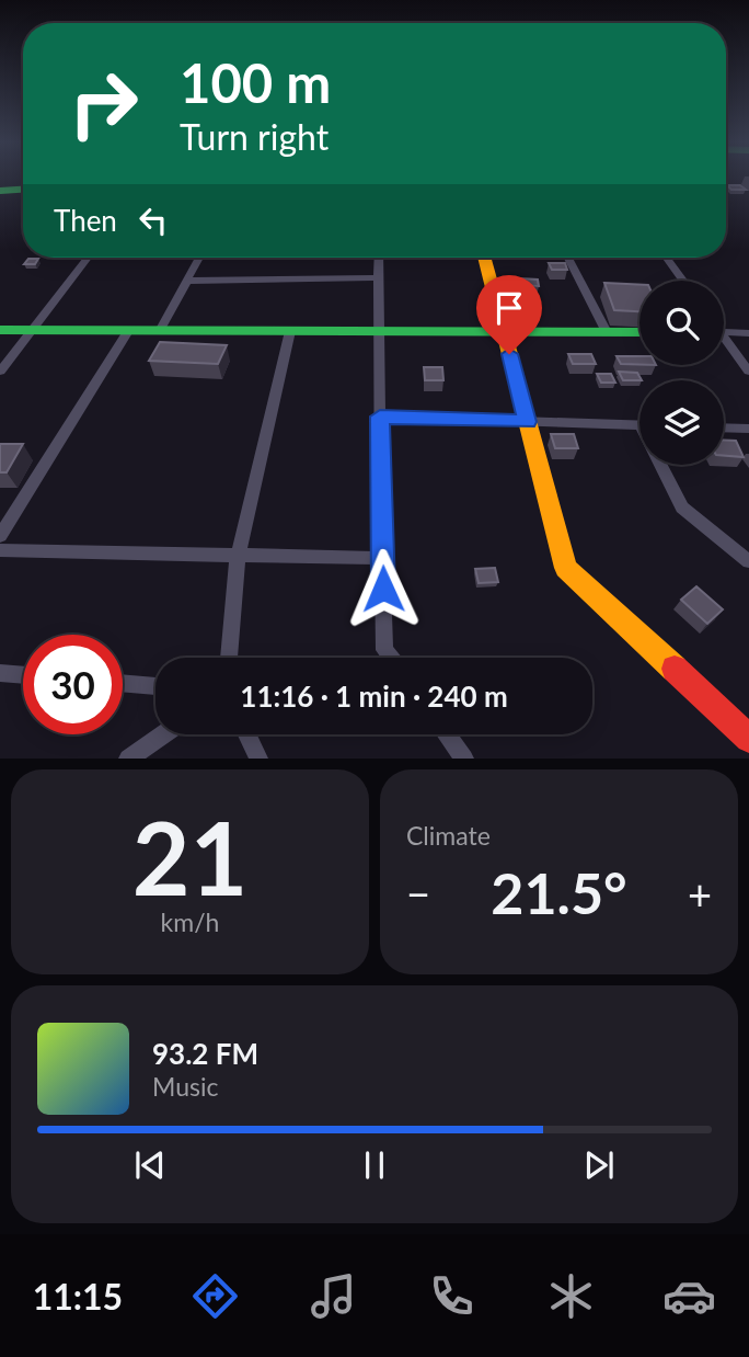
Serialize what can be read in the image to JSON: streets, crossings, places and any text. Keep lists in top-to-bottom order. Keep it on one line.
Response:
{"page":{"turn":["100 m","Turn right"],"then":"Then","limit":"30","trip":"11:16 · 1 min · 240 m","tile":[["21","km/h"],"Climate"],"heat":["−","21.5°","+"],"song":["93.2 FM","Music"],"tabs":"11:15"}}
